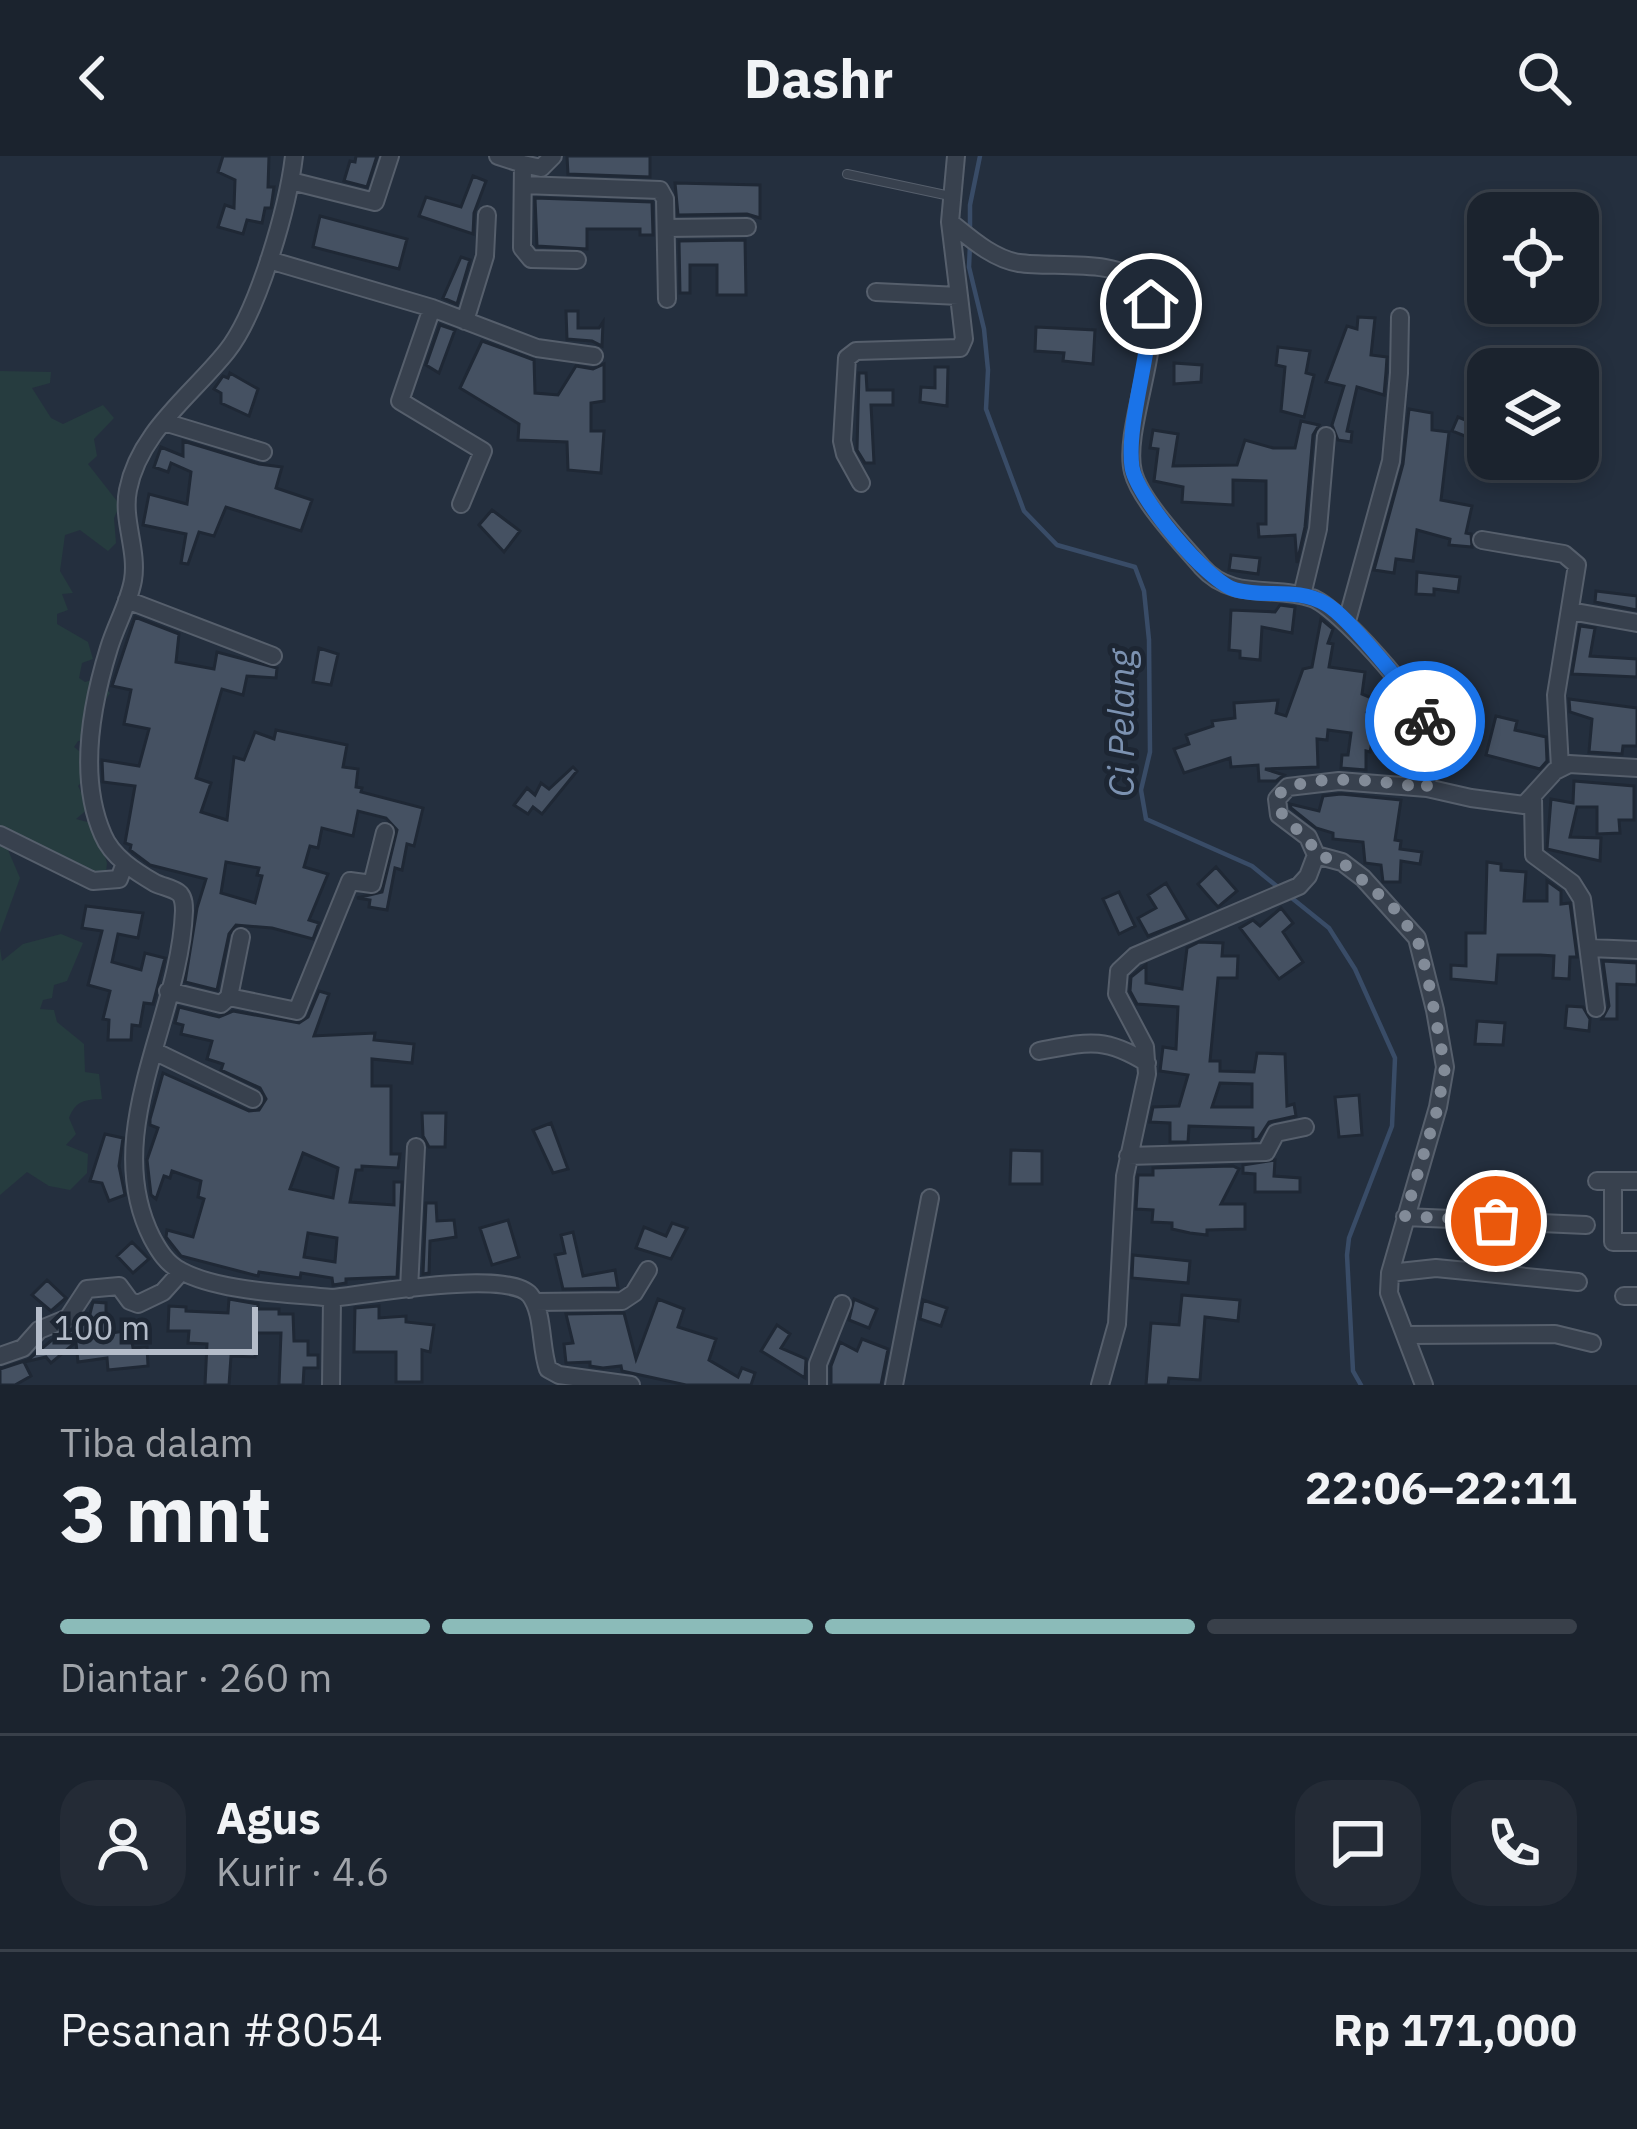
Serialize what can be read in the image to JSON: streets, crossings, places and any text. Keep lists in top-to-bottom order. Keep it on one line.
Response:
{"water":["Ci Pelang"],"scale_bar":"100 m","page":{"header":"Dashr","scale":"100 m","heading":["3 mnt","Tiba dalam","22:06–22:11"],"panel":["Agus","Kurir · 4.6","Pesanan #8054","Rp 171,000"],"bar":"Diantar · 260 m"}}
